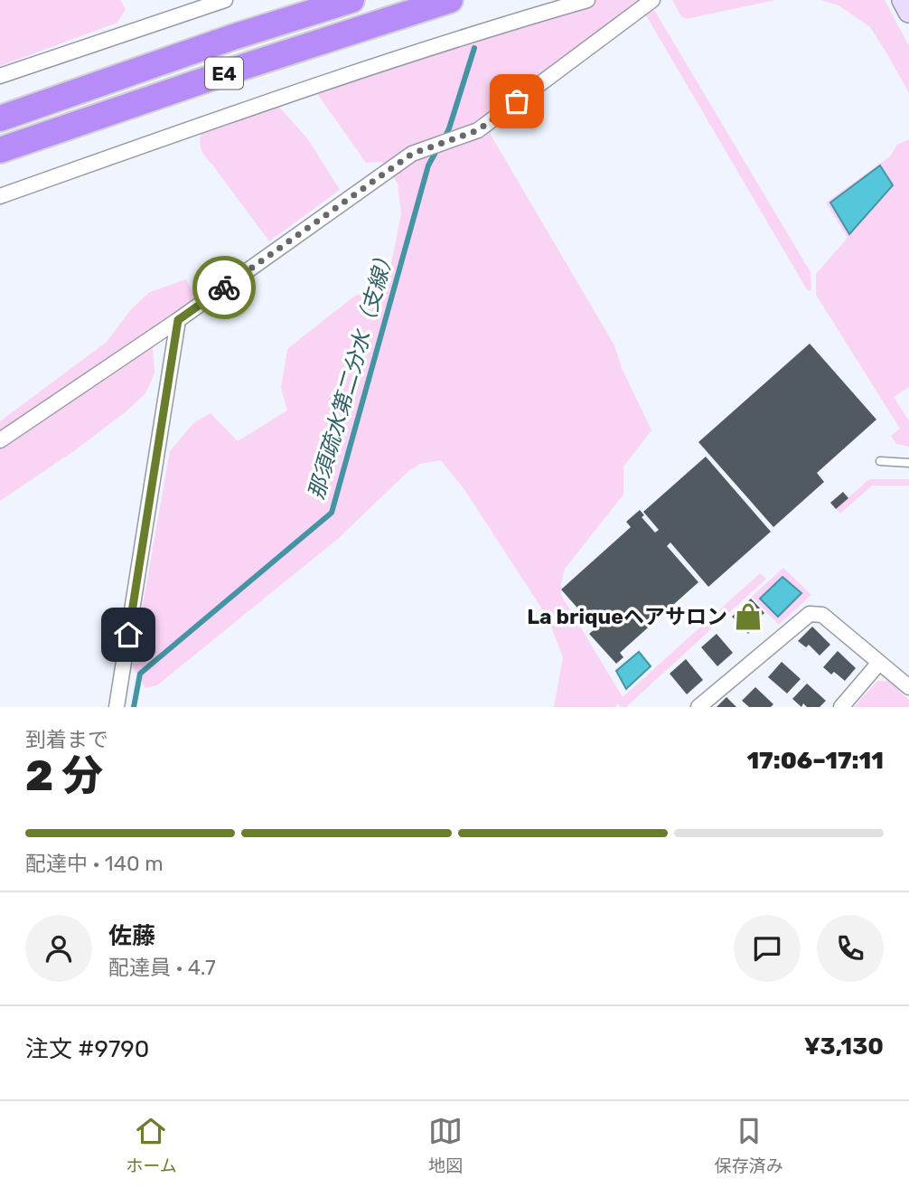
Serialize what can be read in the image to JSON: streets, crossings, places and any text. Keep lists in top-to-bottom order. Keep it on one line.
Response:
{"streets":{"highway":["E4"]},"water":["那須疏水第二分水（支線）"],"places":{"shop":["La briqueヘアサロン"]},"page":{"heading":["2 分","到着まで","17:06–17:11"],"panel":["佐藤","配達員 · 4.7","注文 #9790","¥3,130"],"bar":"配達中 · 140 m","tabs":["ホーム","地図","保存済み"]}}
